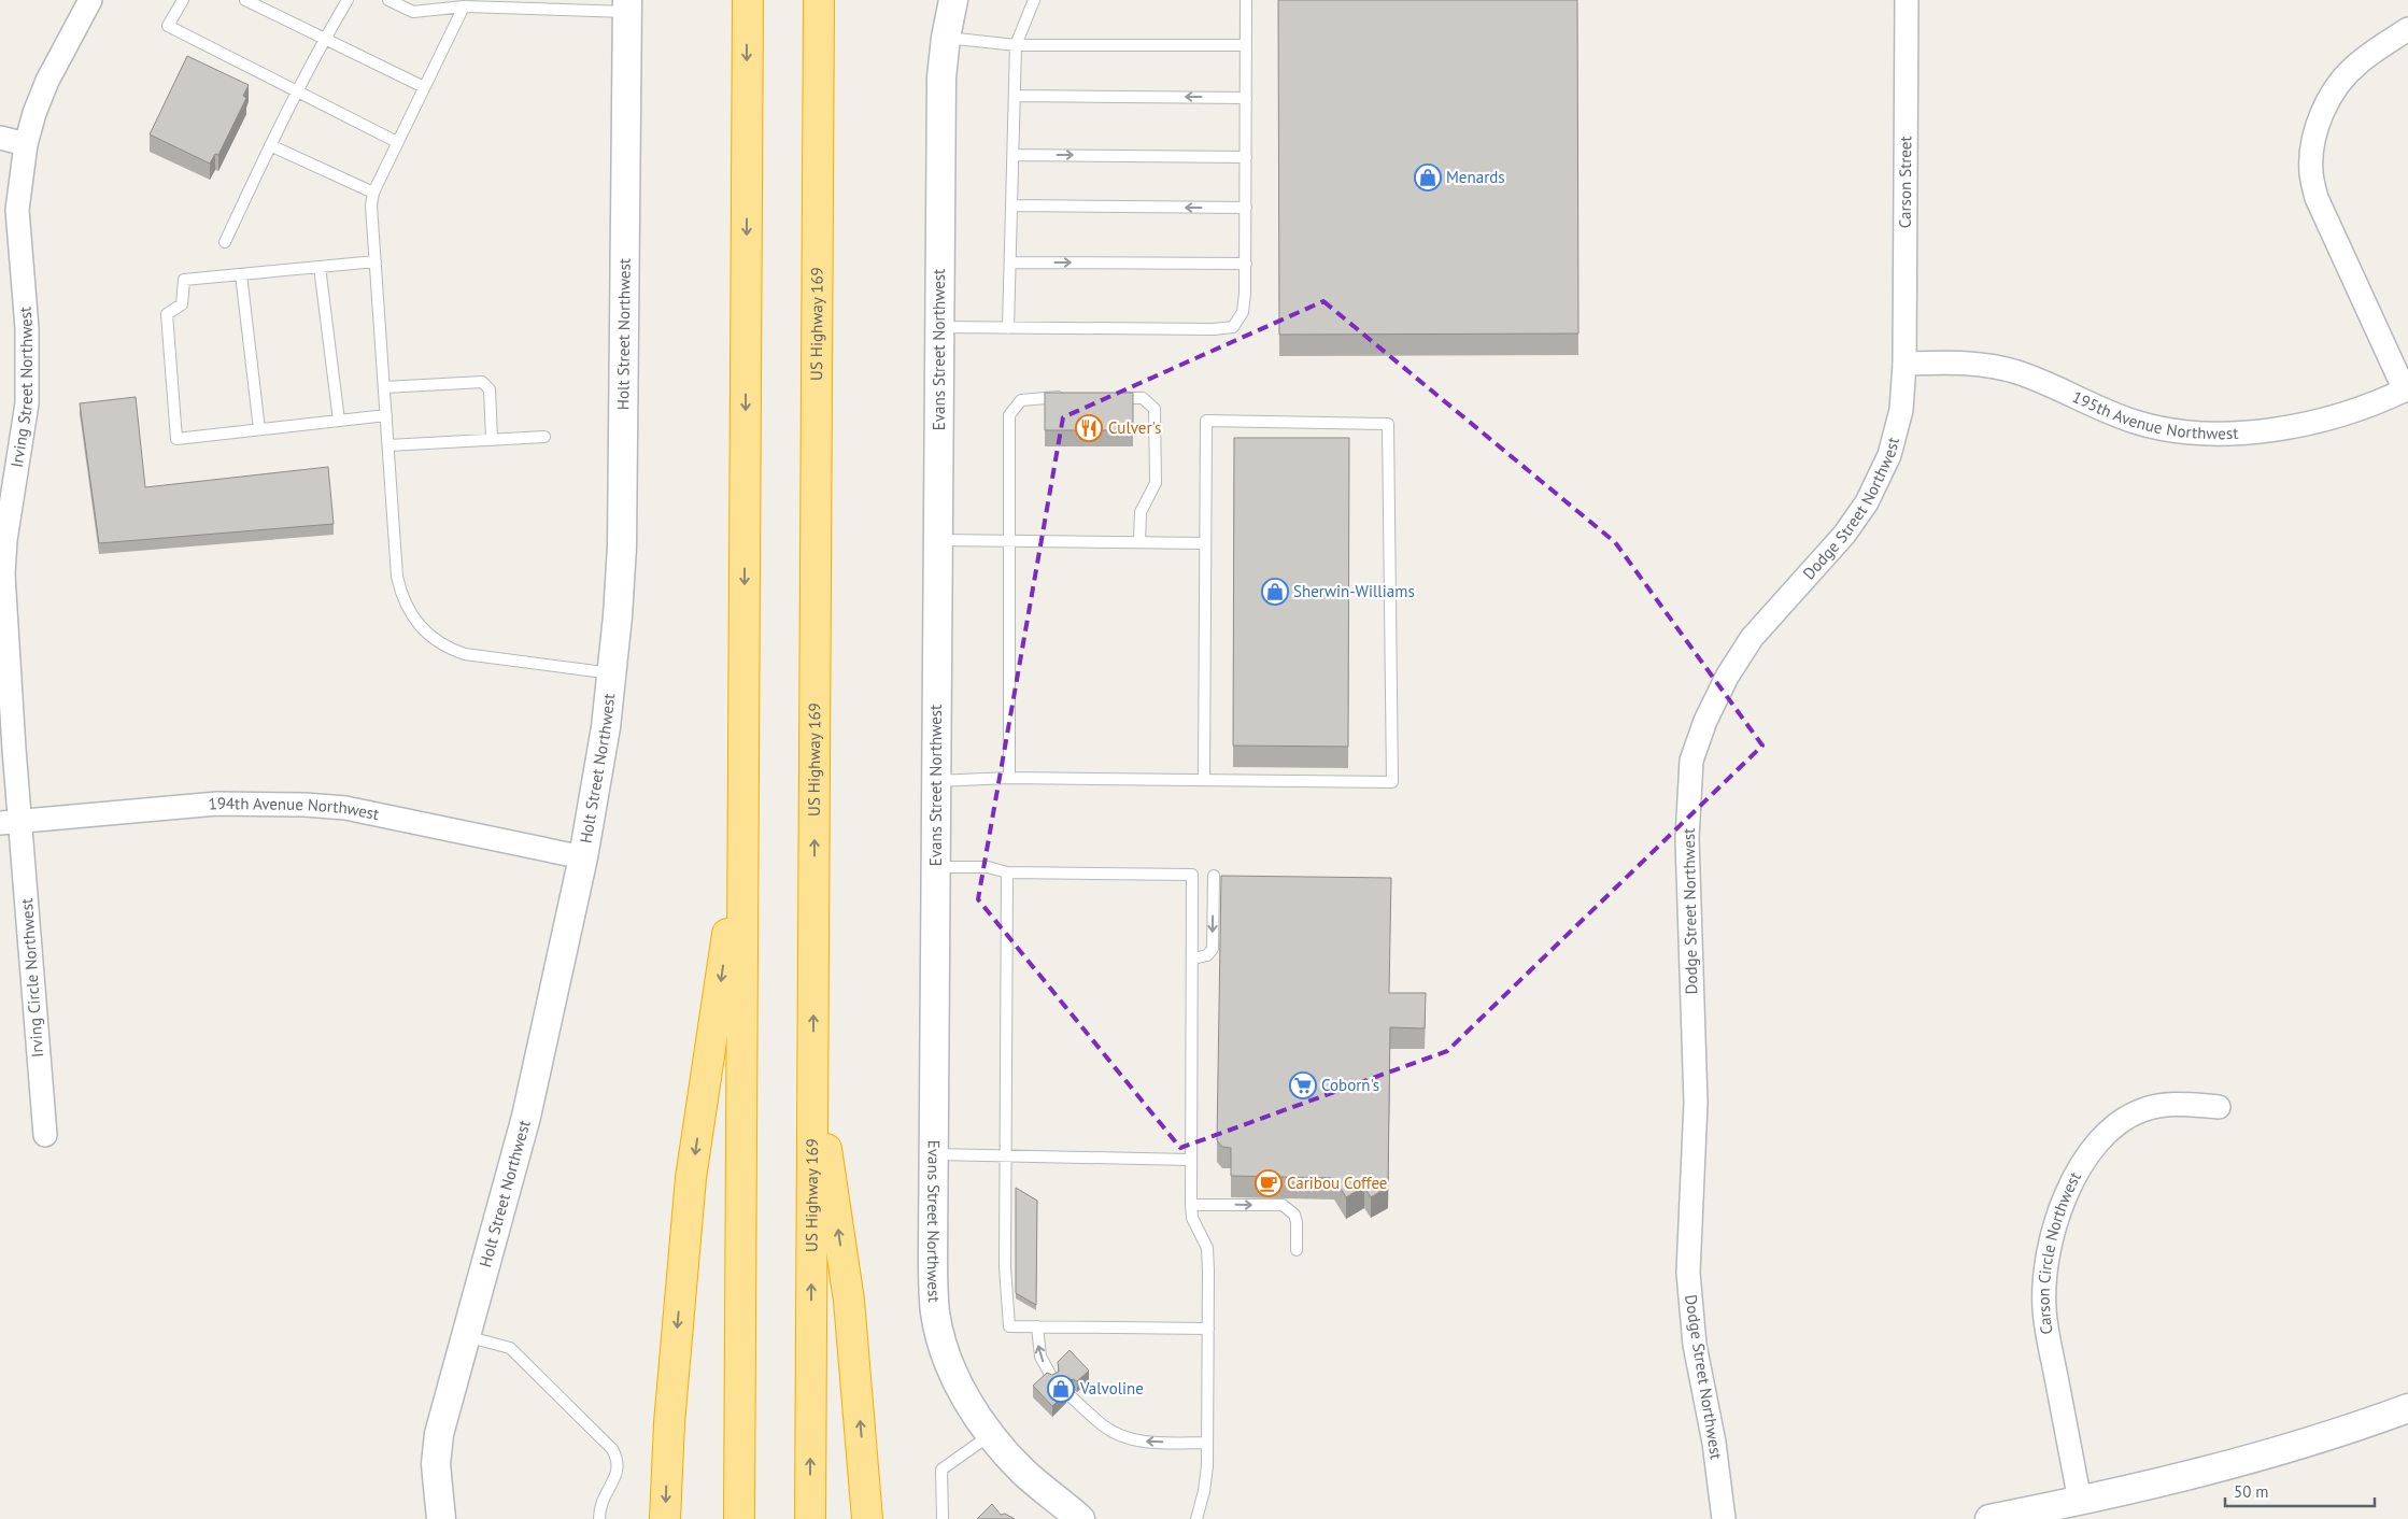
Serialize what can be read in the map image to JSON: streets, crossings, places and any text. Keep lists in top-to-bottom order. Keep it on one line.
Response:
{"streets":{"highway":["US Highway 169"],"street":["Carson Street","Holt Street Northwest","Evans Street Northwest","Irving Street Northwest","195th Avenue Northwest","Dodge Street Northwest","194th Avenue Northwest","Irving Circle Northwest","Carson Circle Northwest"]},"crossings":[["Carson Street","195th Avenue Northwest"],["Carson Street","Dodge Street Northwest"],["Holt Street Northwest","194th Avenue Northwest"],["Irving Street Northwest","194th Avenue Northwest"],["Irving Street Northwest","Irving Circle Northwest"],["195th Avenue Northwest","Dodge Street Northwest"],["194th Avenue Northwest","Irving Circle Northwest"]],"places":{"shop":["Menards","Sherwin-Williams","Valvoline"],"restaurant":["Culver's"],"supermarket":["Coborn's"],"cafe":["Caribou Coffee"]},"scale_bar":"50 m"}
